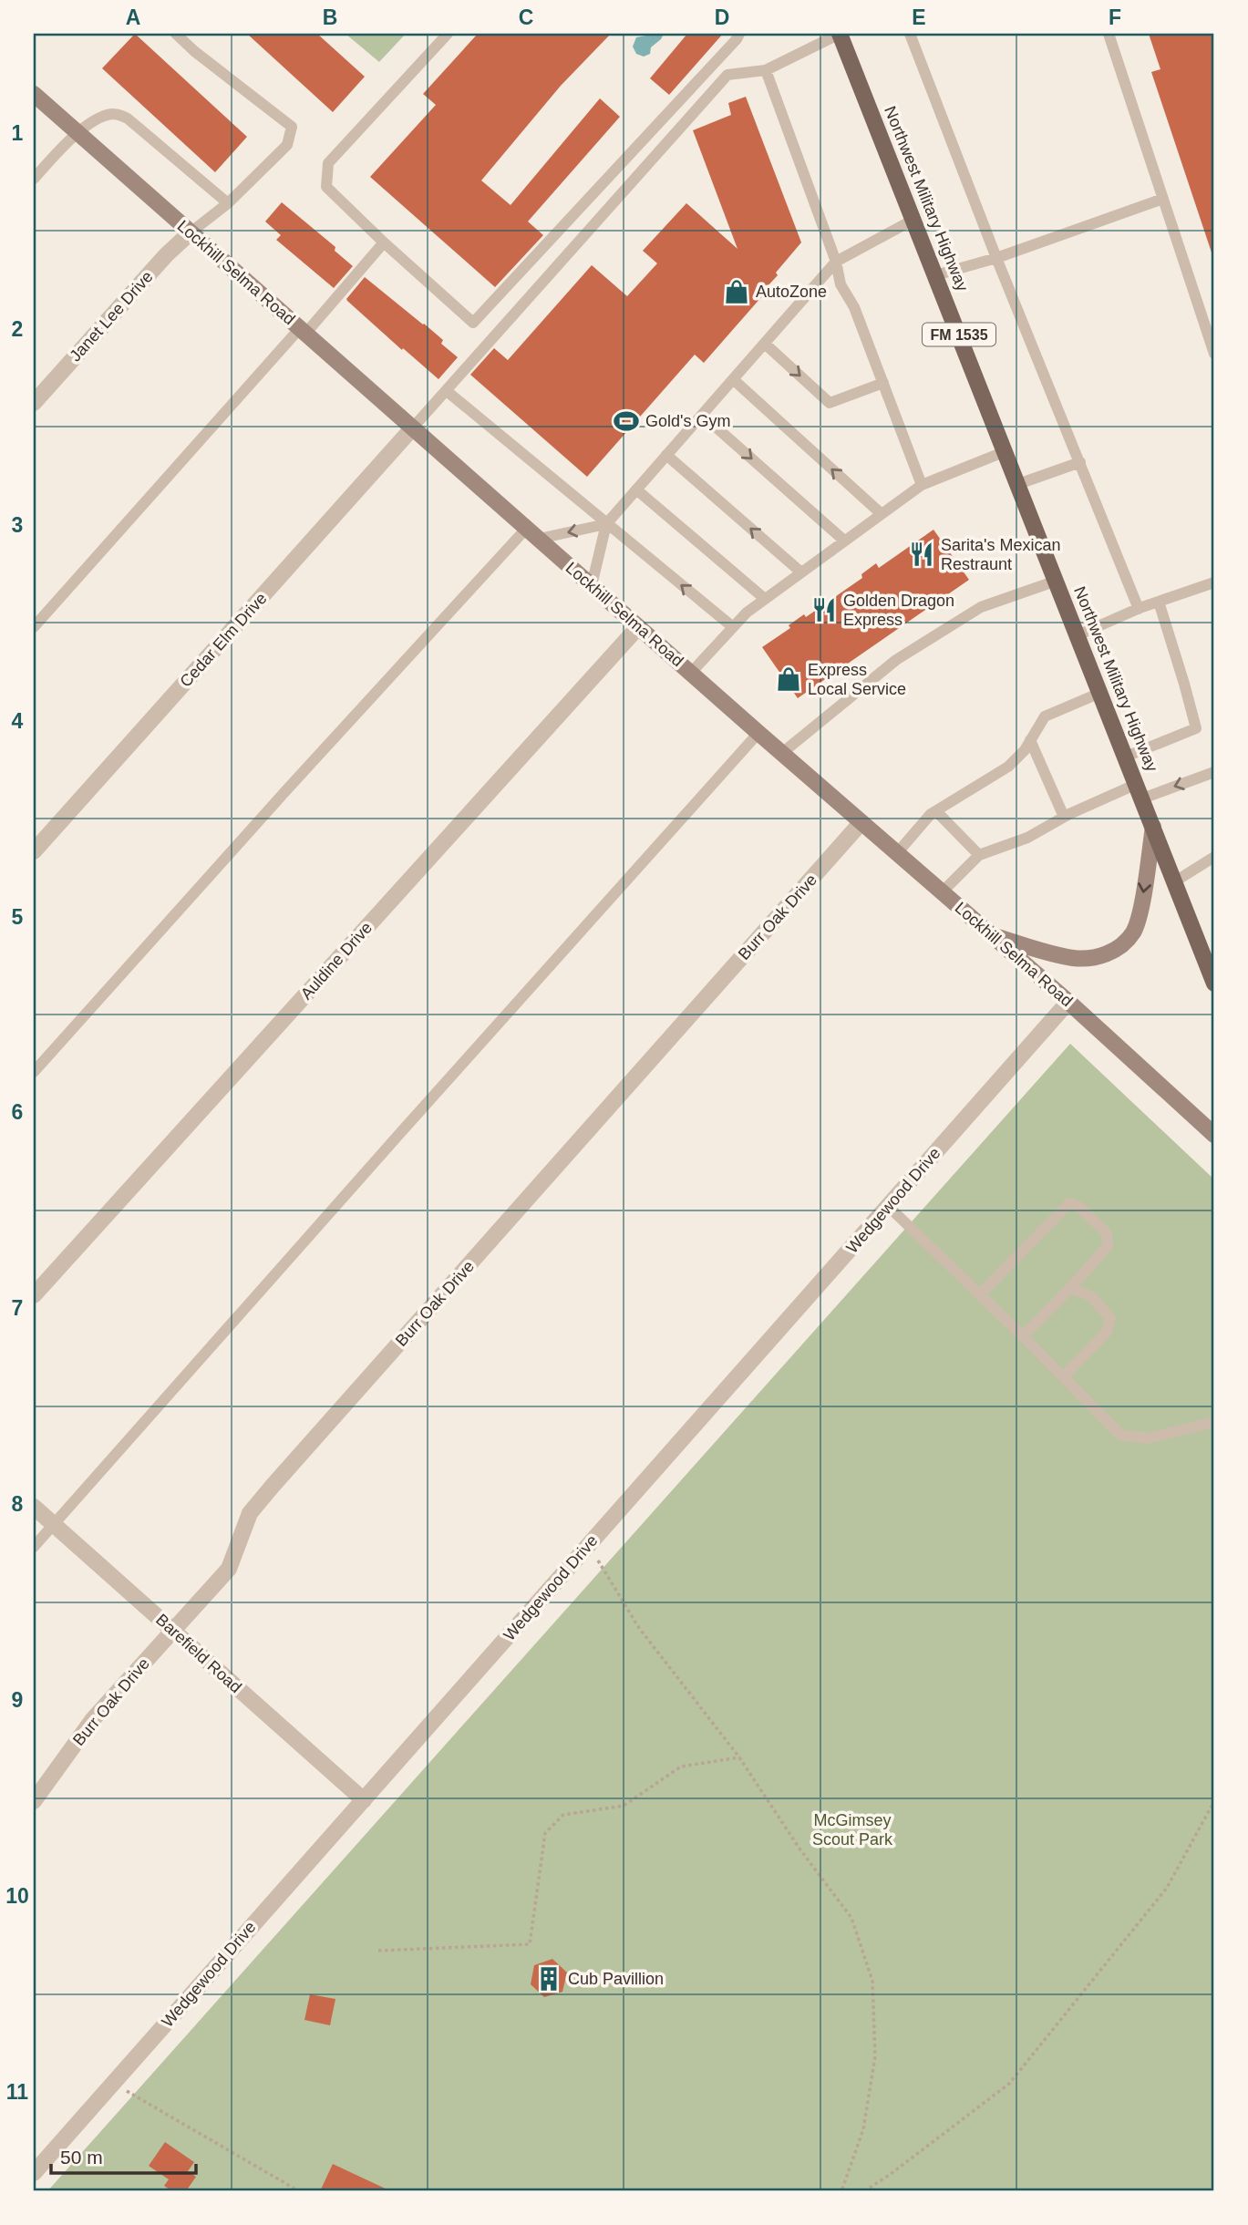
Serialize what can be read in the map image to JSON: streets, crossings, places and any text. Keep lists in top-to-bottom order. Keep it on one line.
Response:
{"streets":{"main road":["Northwest Military Highway","Lockhill Selma Road","FM 1535"],"street":["Janet Lee Drive","Cedar Elm Drive","Burr Oak Drive","Auldine Drive","Wedgewood Drive","Barefield Road"]},"crossings":[["Lockhill Selma Road","Janet Lee Drive"],["Lockhill Selma Road","Cedar Elm Drive"],["Lockhill Selma Road","Burr Oak Drive"],["Lockhill Selma Road","Auldine Drive"],["Lockhill Selma Road","Wedgewood Drive"],["Burr Oak Drive","Barefield Road"],["Wedgewood Drive","Barefield Road"]],"parks":["McGimsey Scout Park"],"places":{"shop":["AutoZone","Express Local Service"],"sports":["Gold's Gym"],"restaurant":["Sarita's Mexican Restraunt","Golden Dragon Express"],"building":["Cub Pavillion"]},"scale_bar":"50 m","grid":{"columns":["A","B","C","D","E","F"],"rows":["1","2","3","4","5","6","7","8","9","10","11"]}}
